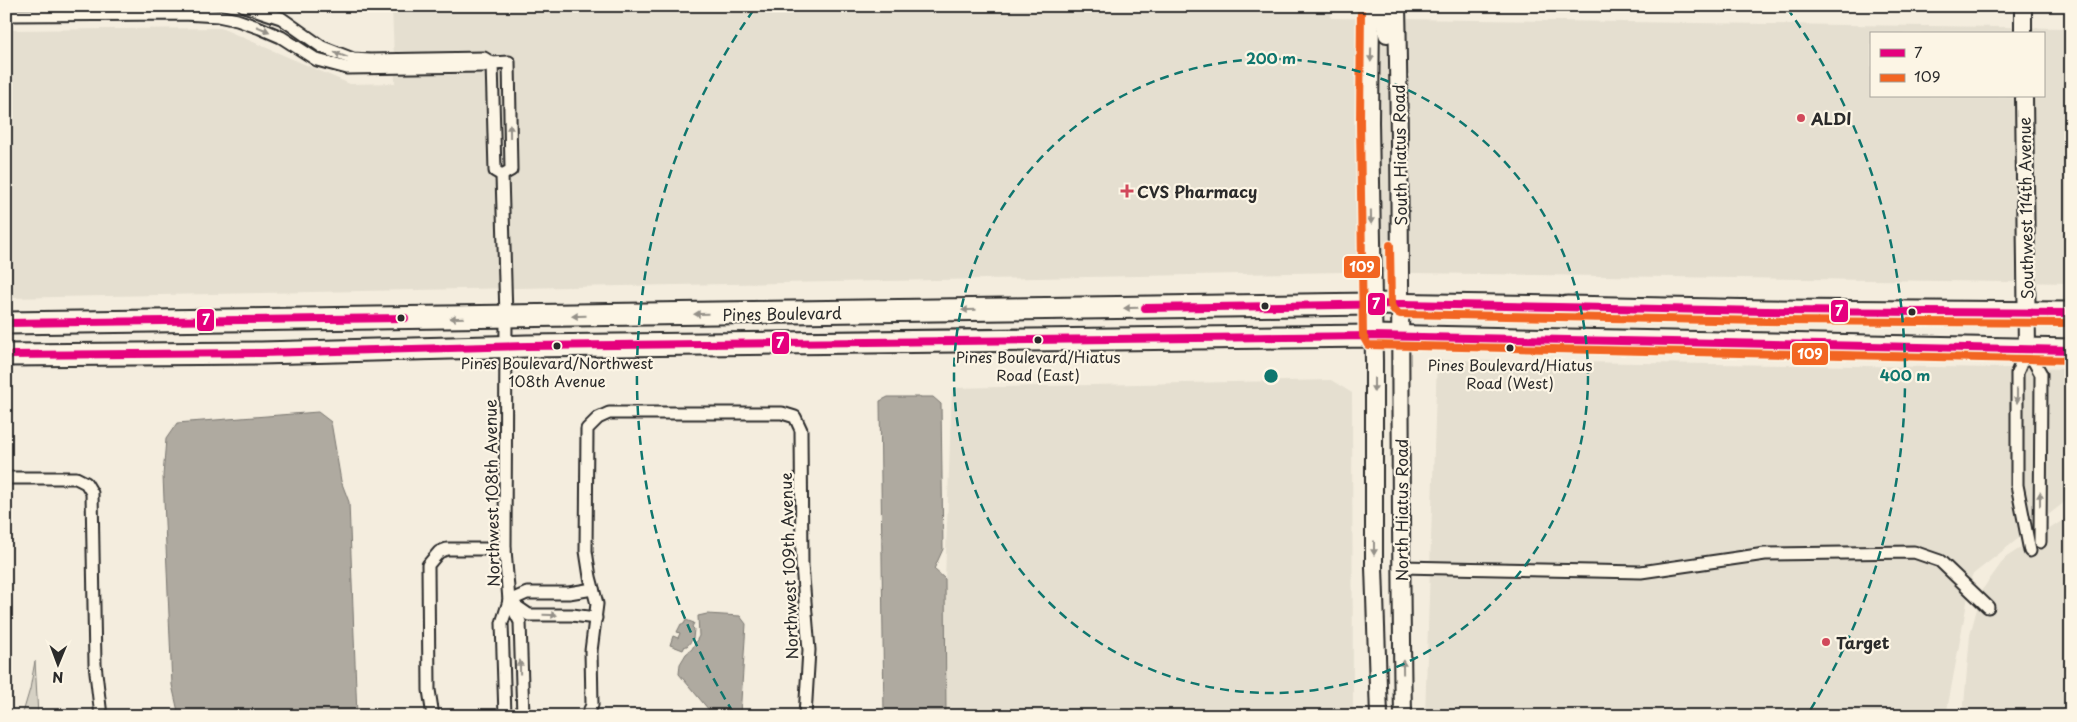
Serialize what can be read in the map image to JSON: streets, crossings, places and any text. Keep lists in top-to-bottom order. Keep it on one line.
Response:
{"streets":{"highway":["Pines Boulevard"],"main road":["South Hiatus Road","Southwest 114th Avenue","North Hiatus Road"],"street":["Northwest 108th Avenue","Northwest 109th Avenue"]},"crossings":[["South Hiatus Road","Pines Boulevard"],["South Hiatus Road","North Hiatus Road"],["Southwest 114th Avenue","Pines Boulevard"],["Pines Boulevard","Northwest 108th Avenue"],["Pines Boulevard","North Hiatus Road"]],"places":{"other":["ALDI","Pines Boulevard/Hiatus Road (East)","Pines Boulevard/Northwest 108th Avenue","Pines Boulevard/Hiatus Road (West)","Target"],"health":["CVS Pharmacy"]},"lines":["transit line 109","transit line 7"],"legend":["7","109"],"north":"bottom","rings":["200 m","400 m"]}
